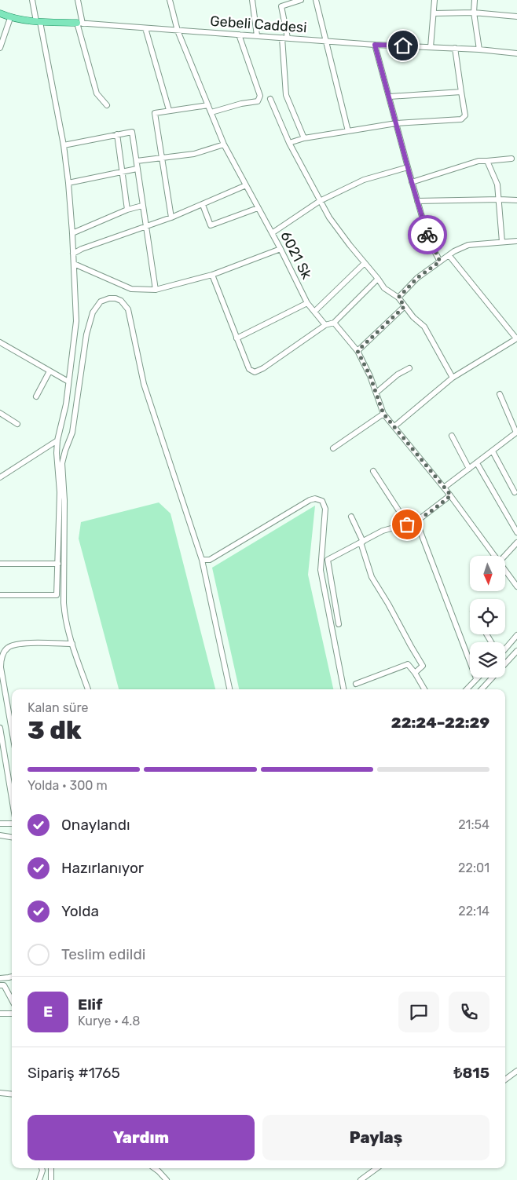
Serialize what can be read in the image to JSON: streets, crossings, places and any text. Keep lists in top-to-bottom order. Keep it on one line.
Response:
{"streets":{"main road":["Gebeli Caddesi"],"street":["6021 Sk"]},"crossings":[["Gebeli Caddesi","6021 Sk"]],"north":"bottom","page":{"heading":["3 dk","Kalan süre","22:24–22:29"],"panel":["Elif","Kurye · 4.8","Sipariş #1765","₺815"],"bar":"Yolda · 300 m","list":[["Onaylandı","21:54"],["Hazırlanıyor","22:01"],["Yolda","22:14"],"Teslim edildi"],"round":"E","buttons":["Yardım","Paylaş"]}}
